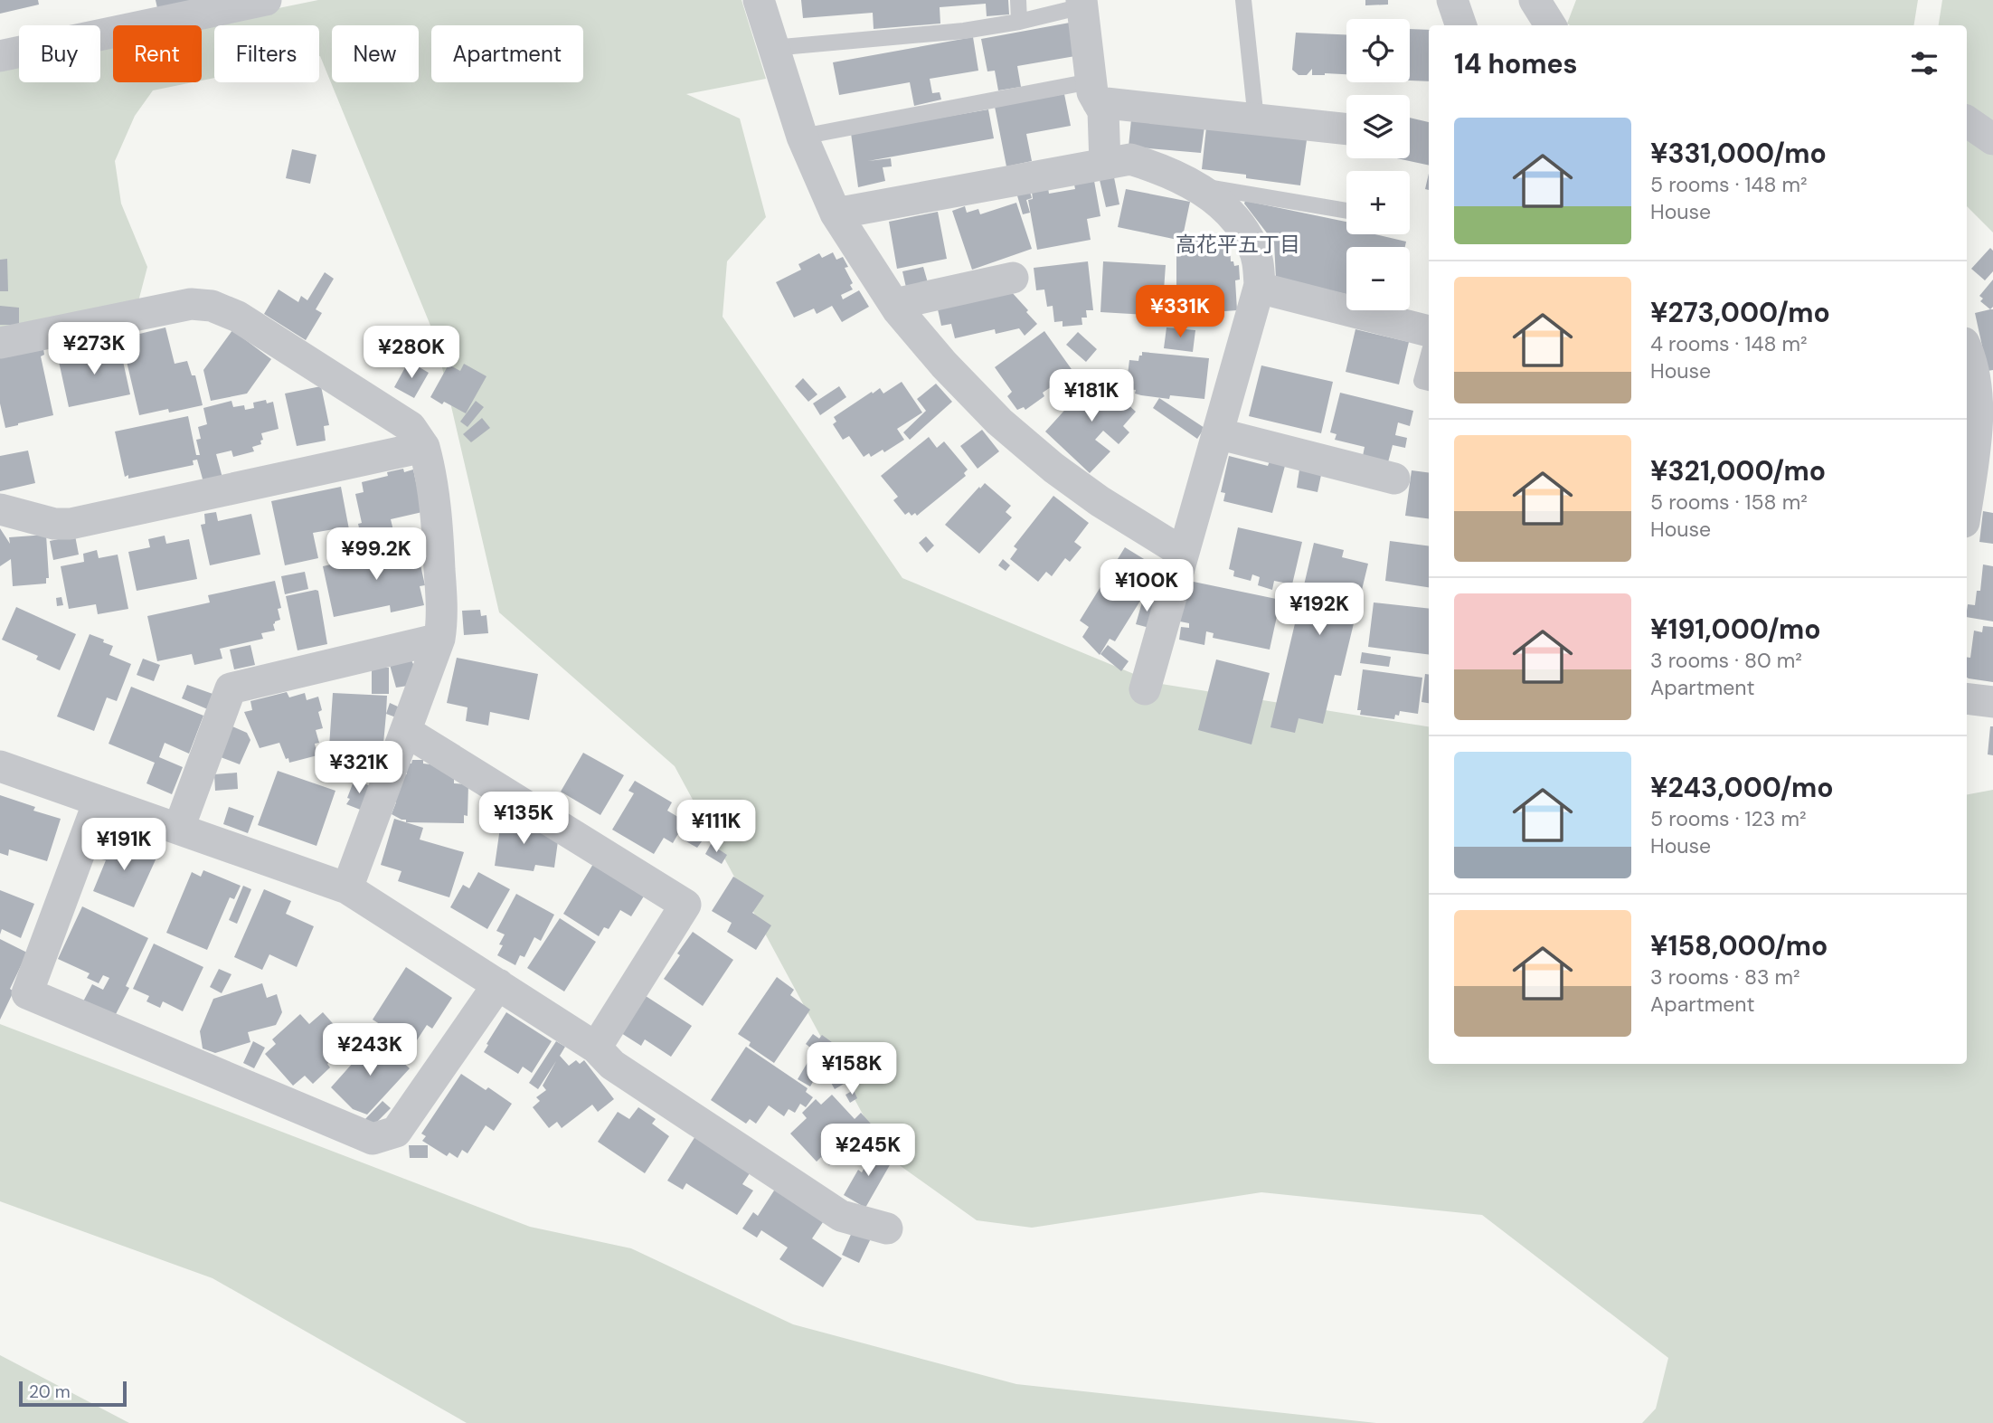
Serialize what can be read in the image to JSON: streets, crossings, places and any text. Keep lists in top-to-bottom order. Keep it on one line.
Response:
{"districts":["高花平五丁目"],"scale_bar":"20 m","page":{"map_buttons":["+","−"],"chip":["Buy","Rent","Filters","New","Apartment"],"heading":"14 homes","list":[{"name":"¥331,000/mo","note":"5 rooms · 148 m² · House"},{"name":"¥273,000/mo","note":"4 rooms · 148 m² · House"},{"name":"¥321,000/mo","note":"5 rooms · 158 m² · House"},{"name":"¥191,000/mo","note":"3 rooms · 80 m² · Apartment"},{"name":"¥243,000/mo","note":"5 rooms · 123 m² · House"},{"name":"¥158,000/mo","note":"3 rooms · 83 m² · Apartment"}],"price":["¥331K","¥273K","¥280K","¥181K","¥99.2K","¥100K","¥192K","¥321K","¥135K","¥111K","¥191K","¥243K","¥158K","¥245K"],"scale":"20 m"}}
